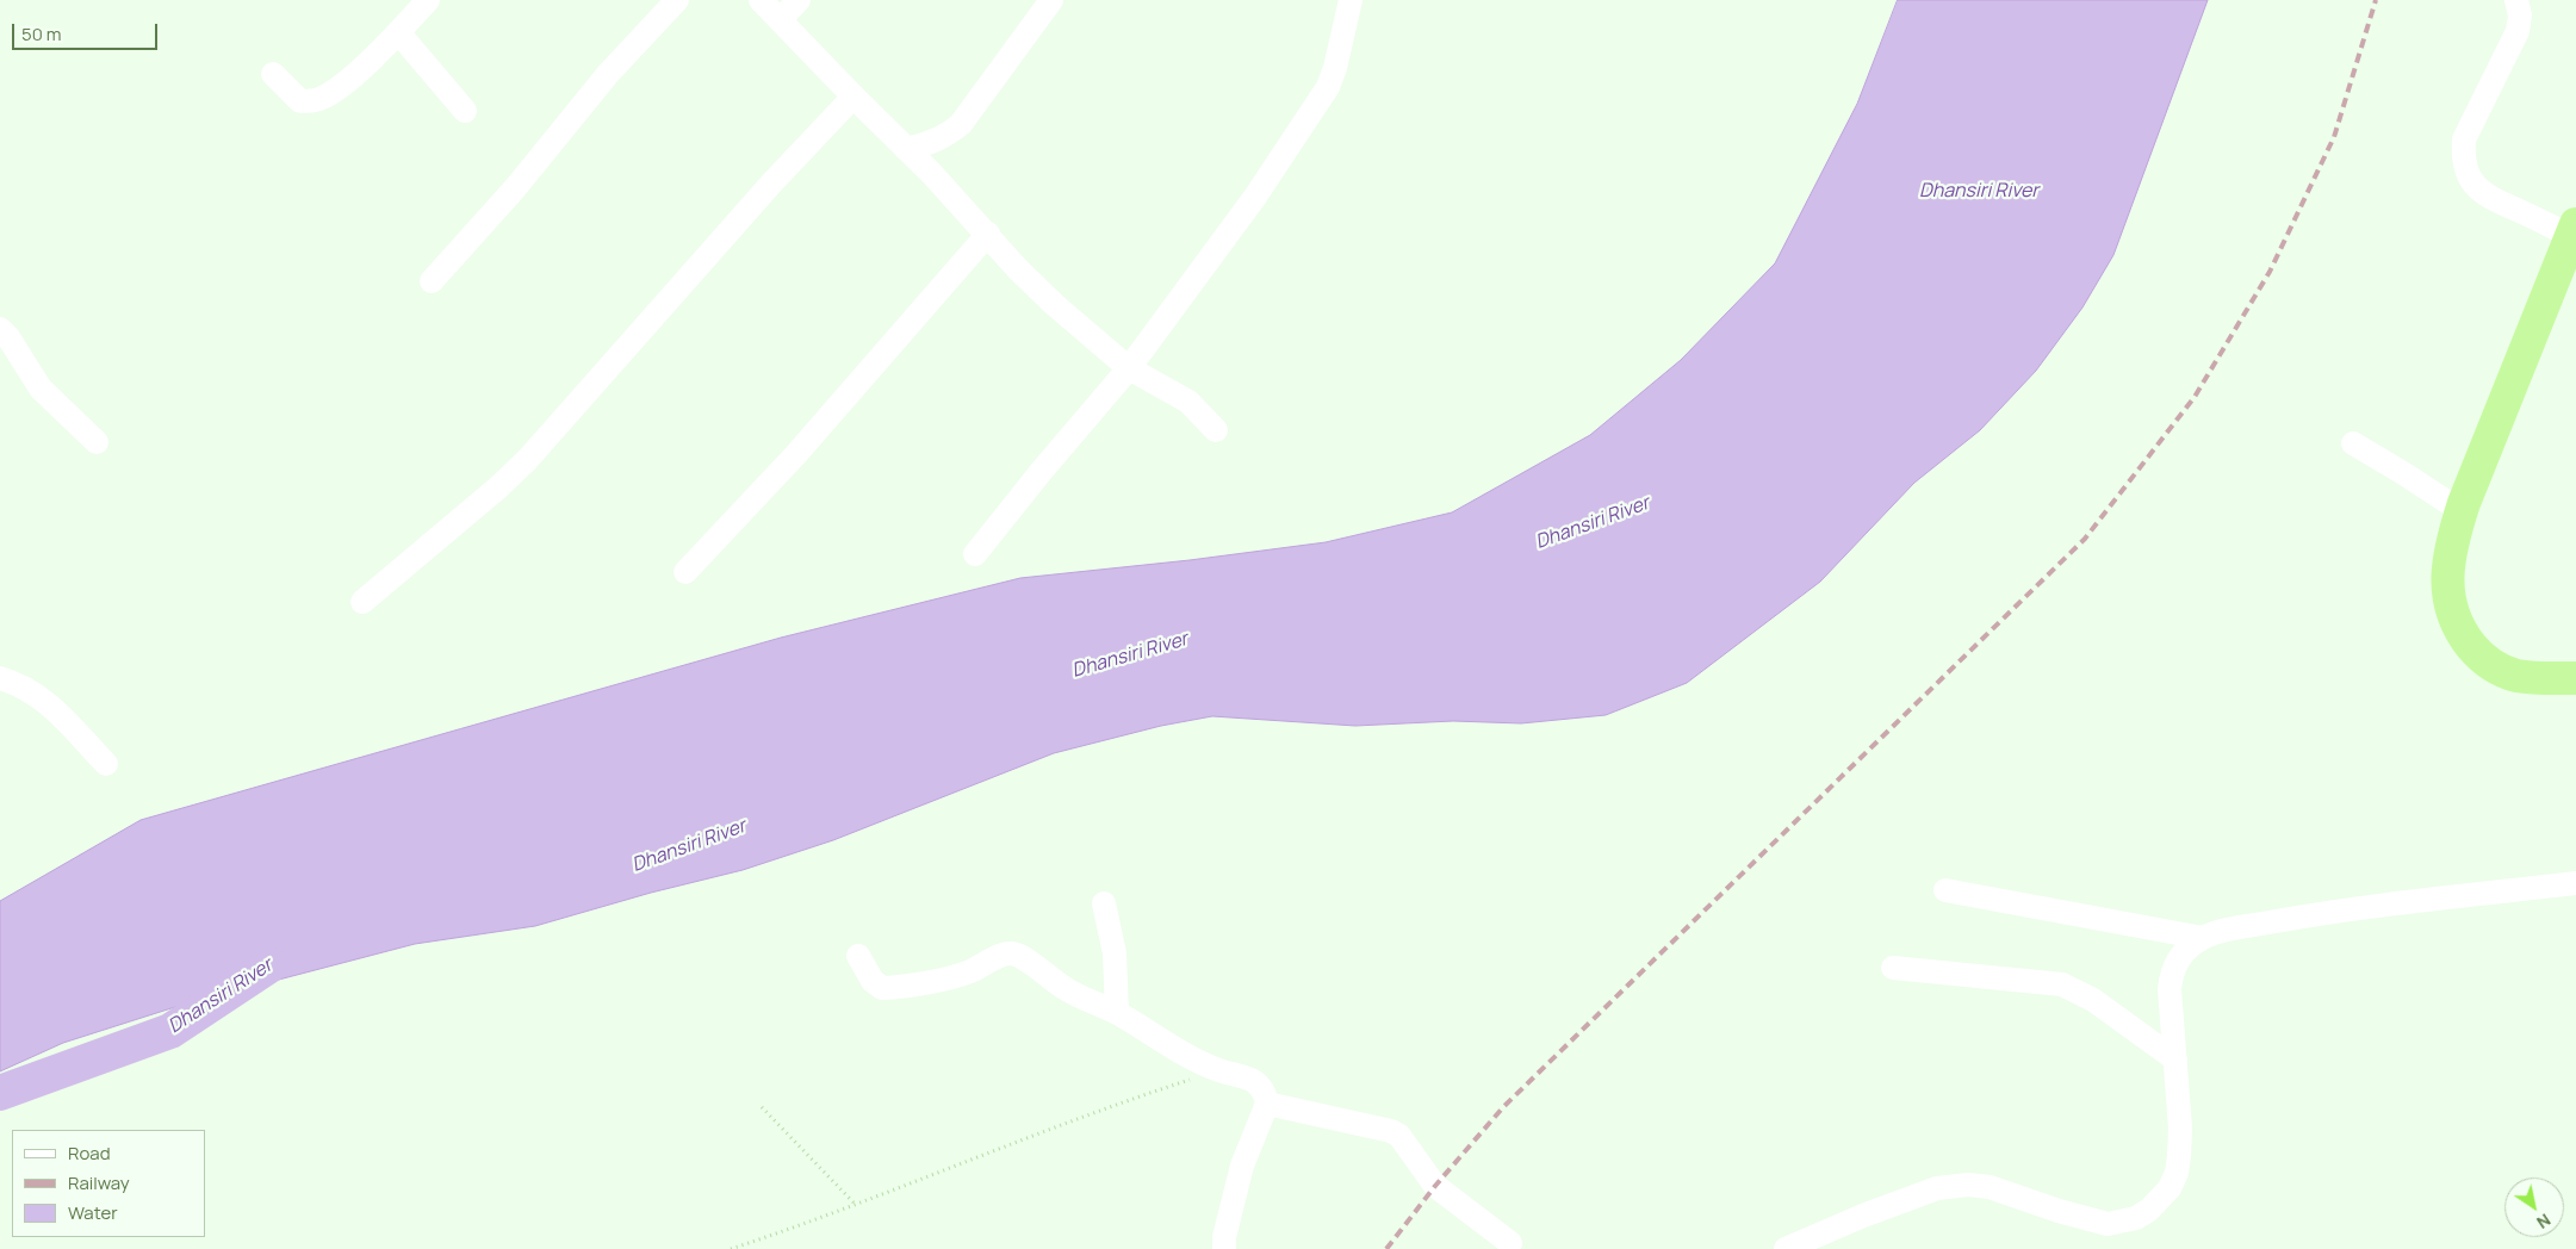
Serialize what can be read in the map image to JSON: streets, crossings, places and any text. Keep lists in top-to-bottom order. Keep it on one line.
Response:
{"water":["Dhansiri River"],"legend":["Road","Railway","Water"],"scale_bar":"50 m","north":"bottom right"}
